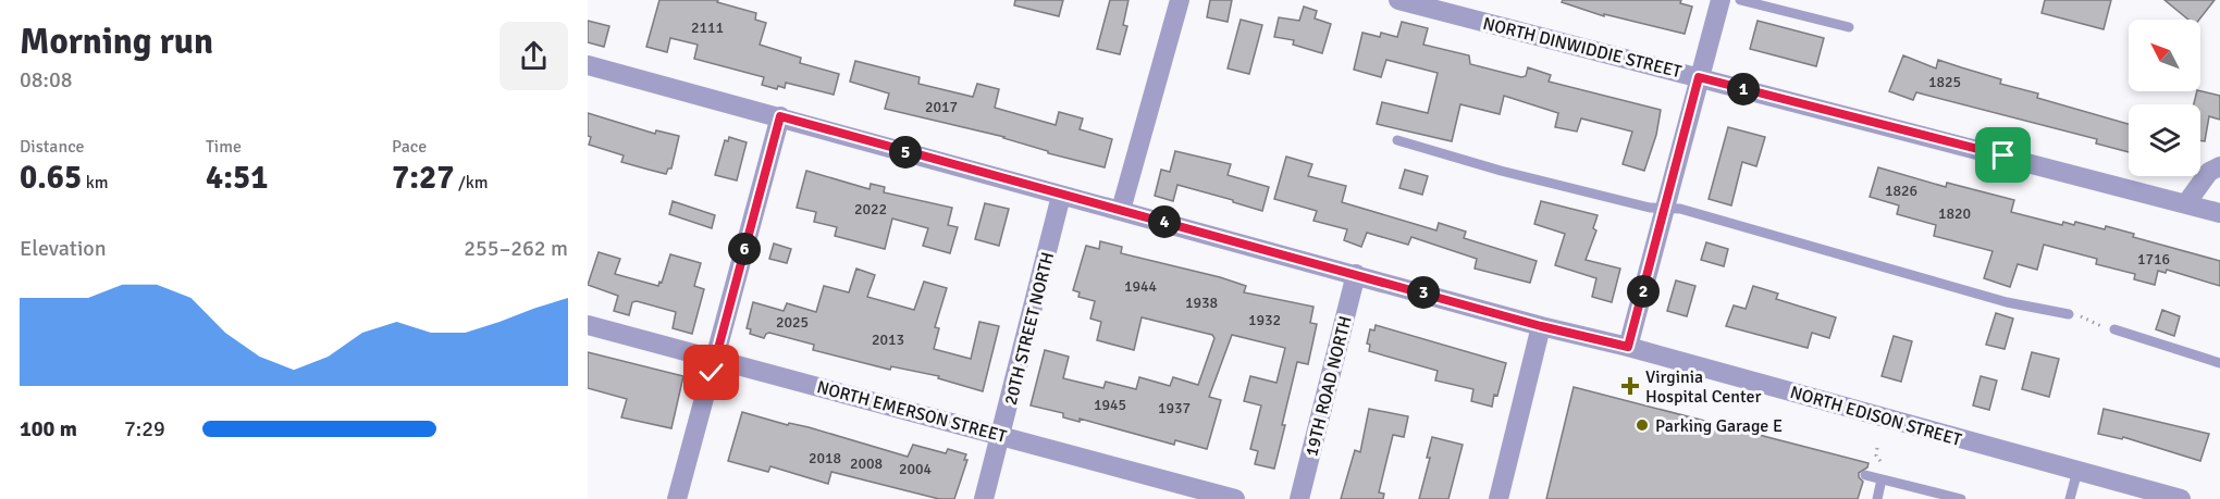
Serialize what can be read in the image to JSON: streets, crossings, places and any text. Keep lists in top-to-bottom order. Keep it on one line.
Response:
{"streets":{"street":["NORTH DINWIDDIE STREET","20TH STREET NORTH","19TH ROAD NORTH","NORTH EMERSON STREET","NORTH EDISON STREET"]},"crossings":[["20TH STREET NORTH","NORTH EMERSON STREET"],["20TH STREET NORTH","NORTH EDISON STREET"],["19TH ROAD NORTH","NORTH EDISON STREET"]],"places":{"health":["Virginia Hospital Center"],"other":["Parking Garage E"]},"house_numbers":["2111","1825","2017","1826","2022","1820","1716","1944","1938","1932","2025","2013","1945","1937","2018","2008","2004"],"north":"top left","page":{"heading":["Morning run","08:08"],"pins":["1","5","4","6","2","3"],"stats":[["Distance","0.65 km"],["Time","4:51"],["Pace","7:27 /km"]],"chart":["Elevation","255–262 m"],"list":[{"name":"100 m","note":"7:29"}]}}
